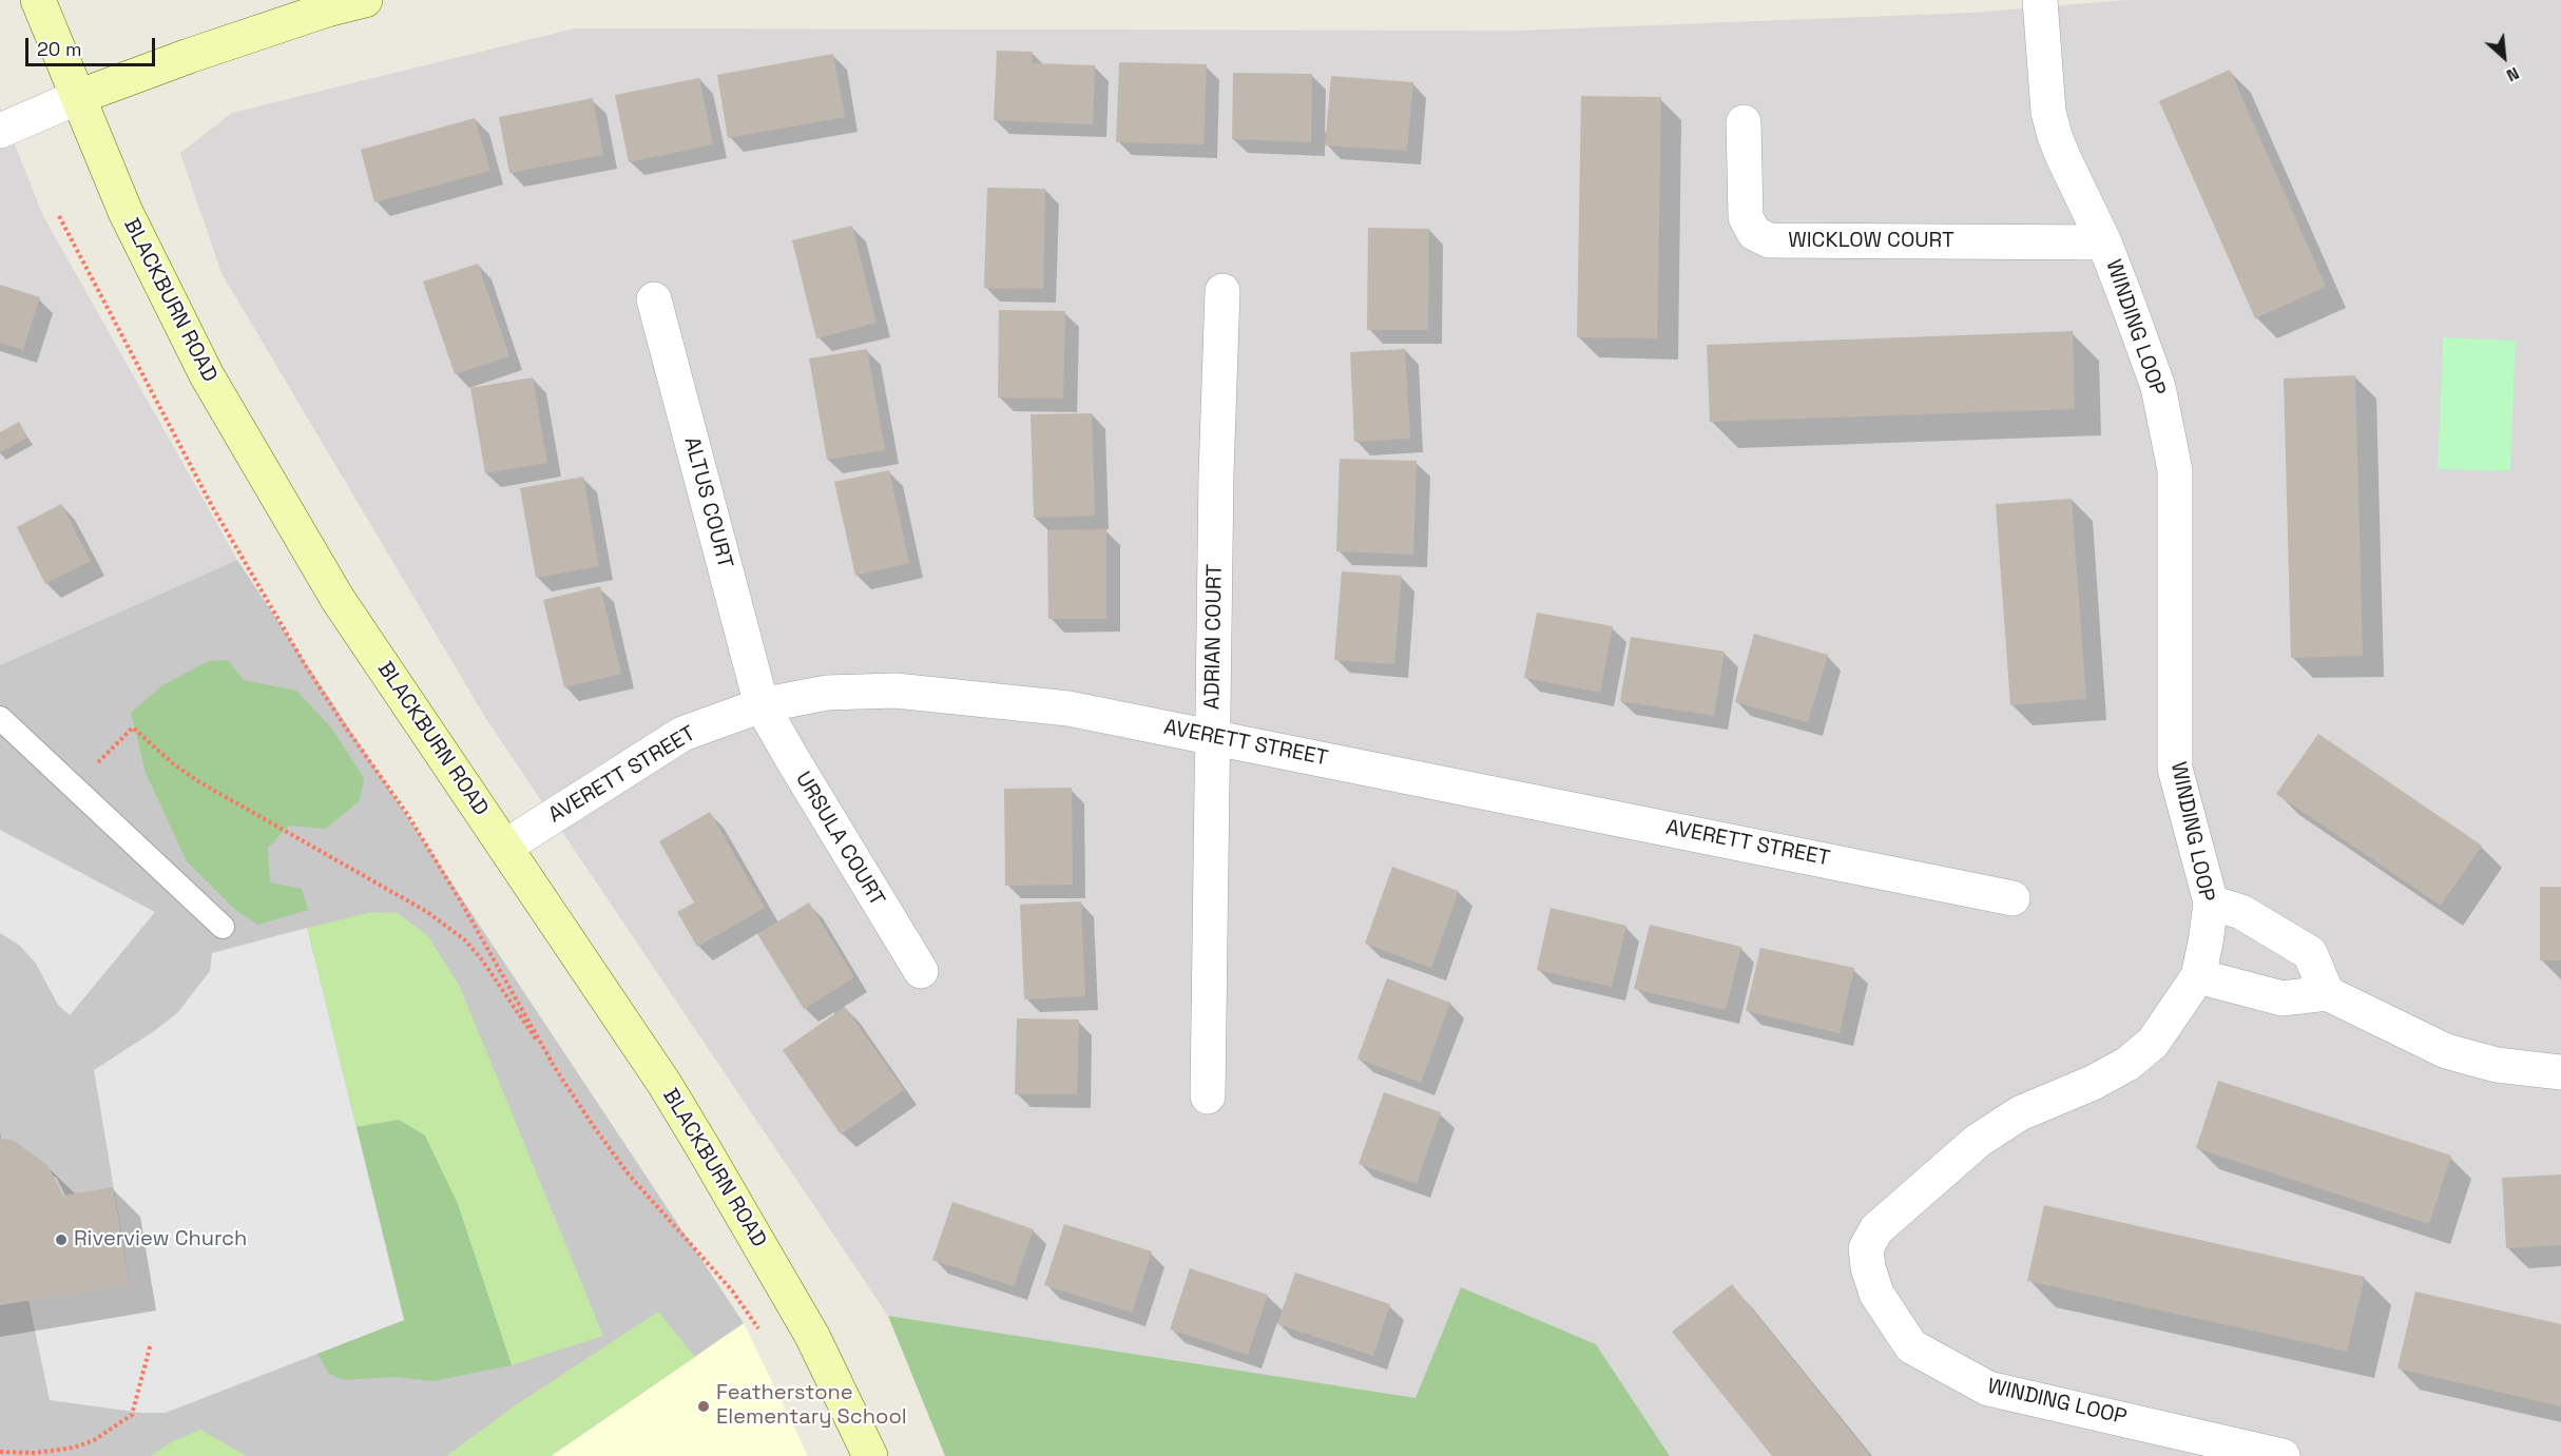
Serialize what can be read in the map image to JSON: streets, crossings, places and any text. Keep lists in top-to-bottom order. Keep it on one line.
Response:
{"streets":{"street":["WICKLOW COURT","BLACKBURN ROAD","WINDING LOOP","ALTUS COURT","ADRIAN COURT","AVERETT STREET","URSULA COURT"]},"crossings":[["WICKLOW COURT","WINDING LOOP"],["BLACKBURN ROAD","AVERETT STREET"],["ALTUS COURT","AVERETT STREET"],["ALTUS COURT","URSULA COURT"],["ADRIAN COURT","AVERETT STREET"],["AVERETT STREET","URSULA COURT"]],"places":["Riverview Church","Featherstone Elementary School"],"scale_bar":"20 m","north":"bottom right"}
